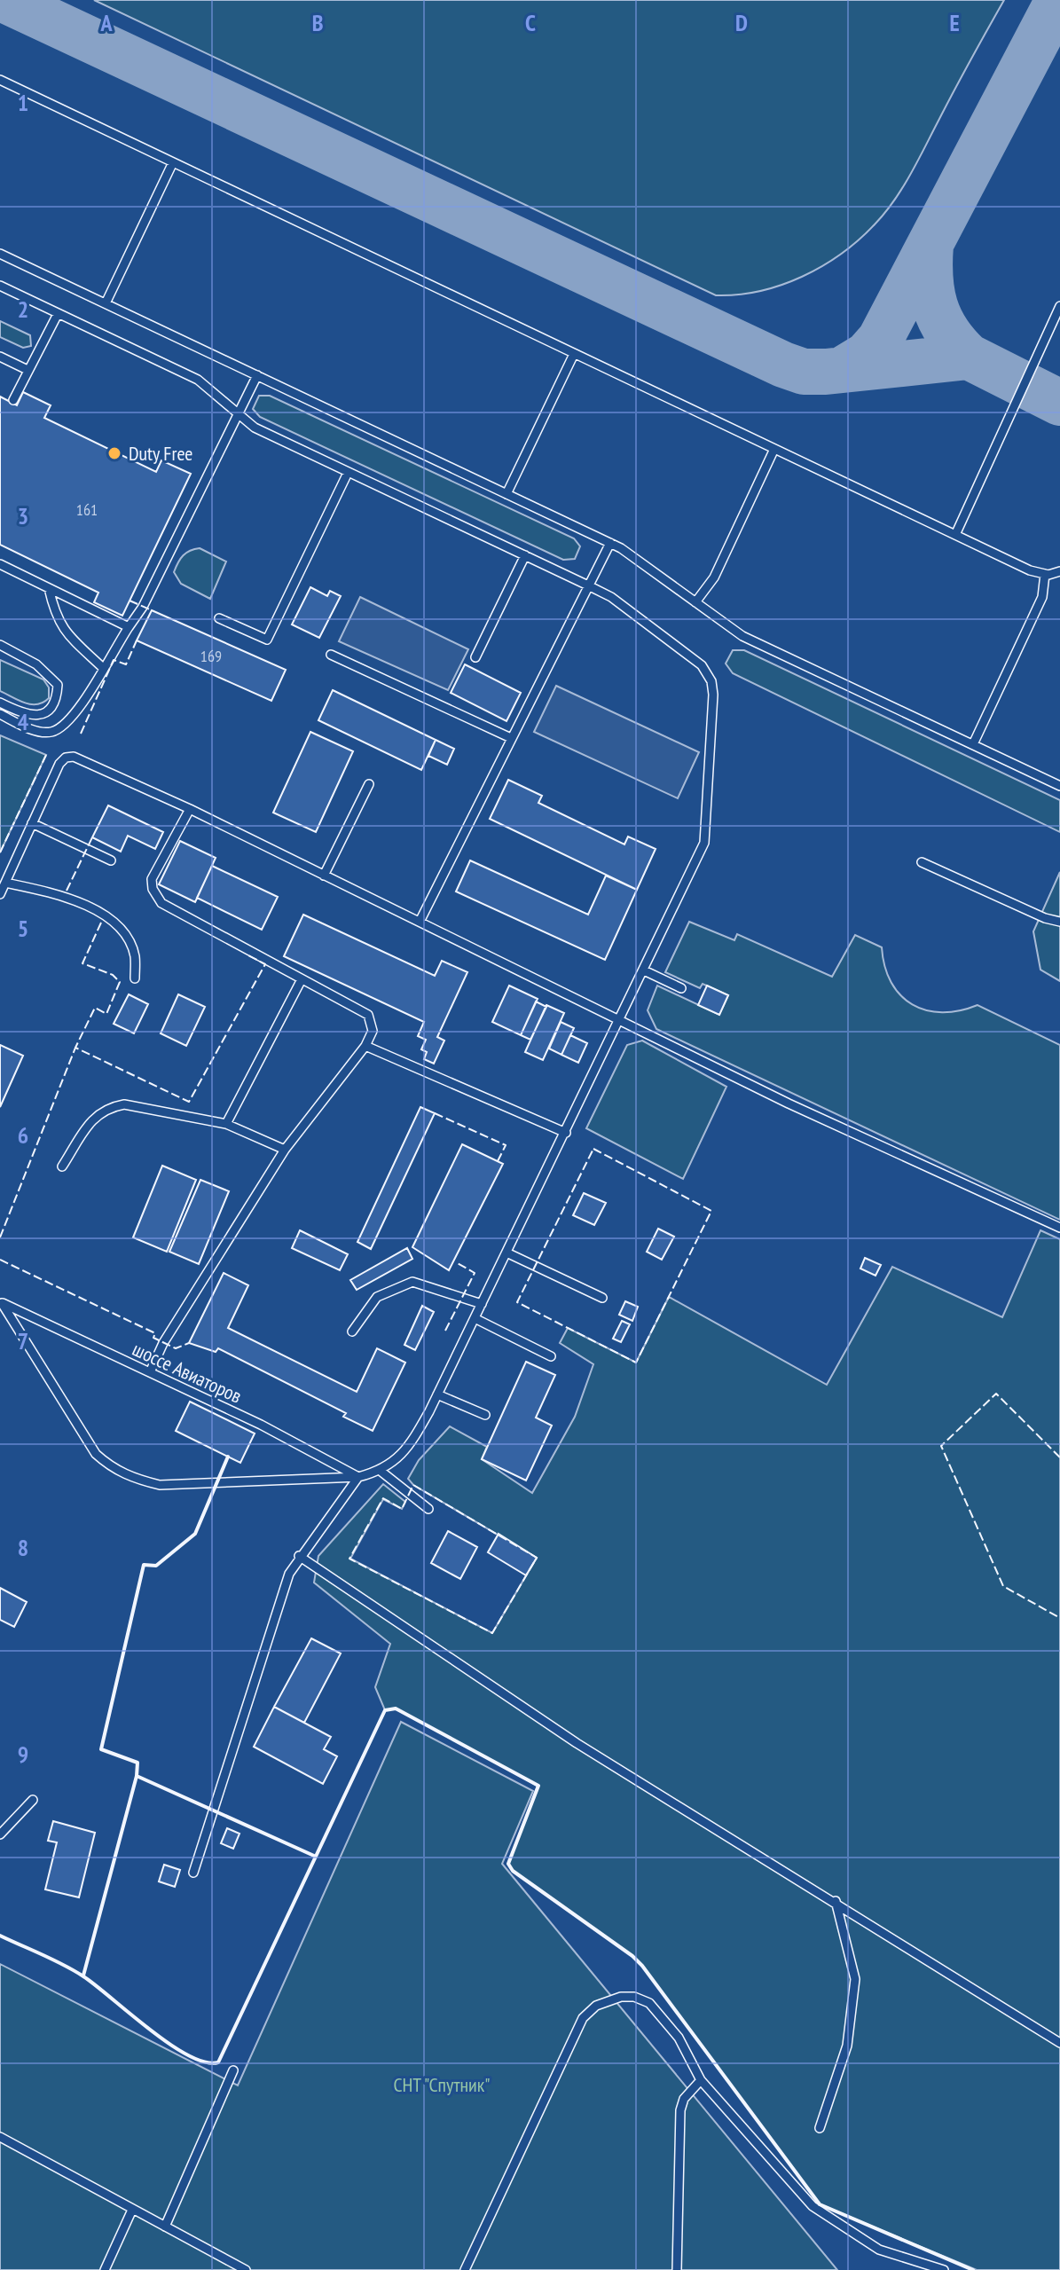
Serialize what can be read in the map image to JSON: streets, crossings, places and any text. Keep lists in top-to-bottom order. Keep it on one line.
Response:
{"streets":{"lane":["шоссе Авиаторов"]},"parks":["СНТ \"Спутник\""],"places":["Duty Free"],"house_numbers":["161","169"],"grid":{"columns":["A","B","C","D","E"],"rows":["1","2","3","4","5","6","7","8","9"]}}
